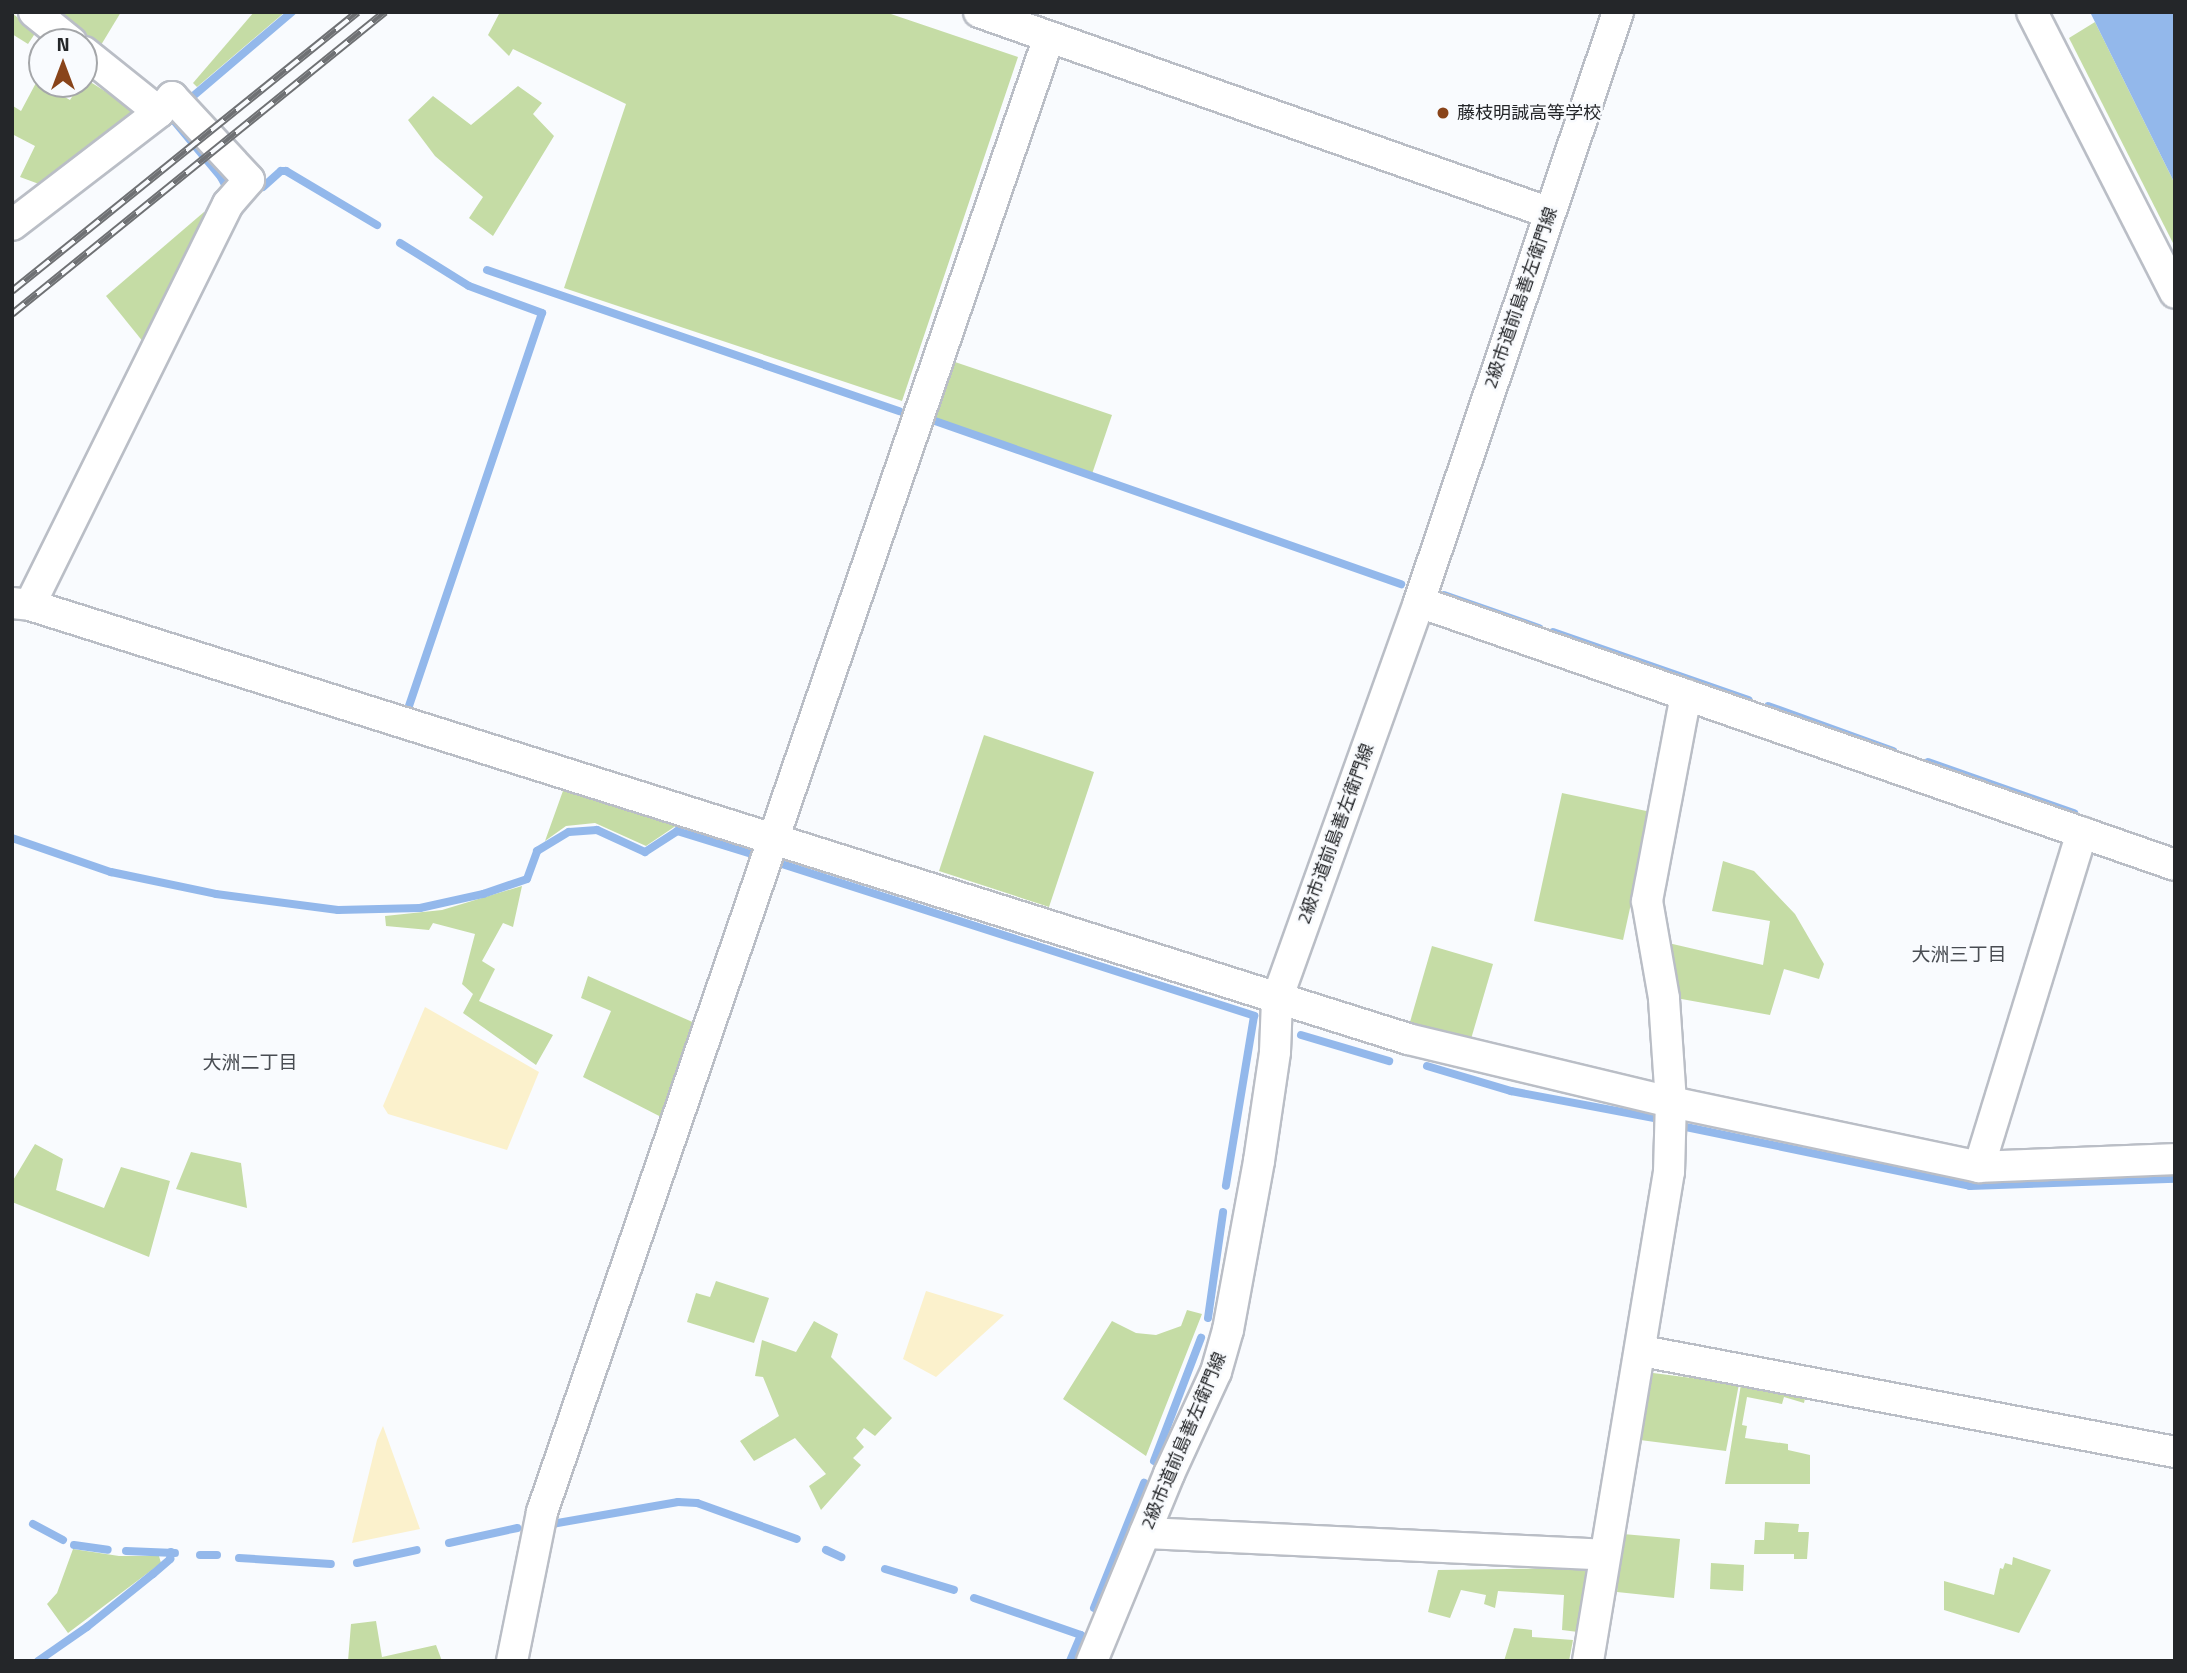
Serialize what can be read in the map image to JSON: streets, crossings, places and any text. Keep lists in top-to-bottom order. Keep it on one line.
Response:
{"streets":{"street":["2級市道前島善左衛門線"]},"districts":["大洲三丁目","大洲二丁目"],"places":["藤枝明誠高等学校"],"north":"top"}
